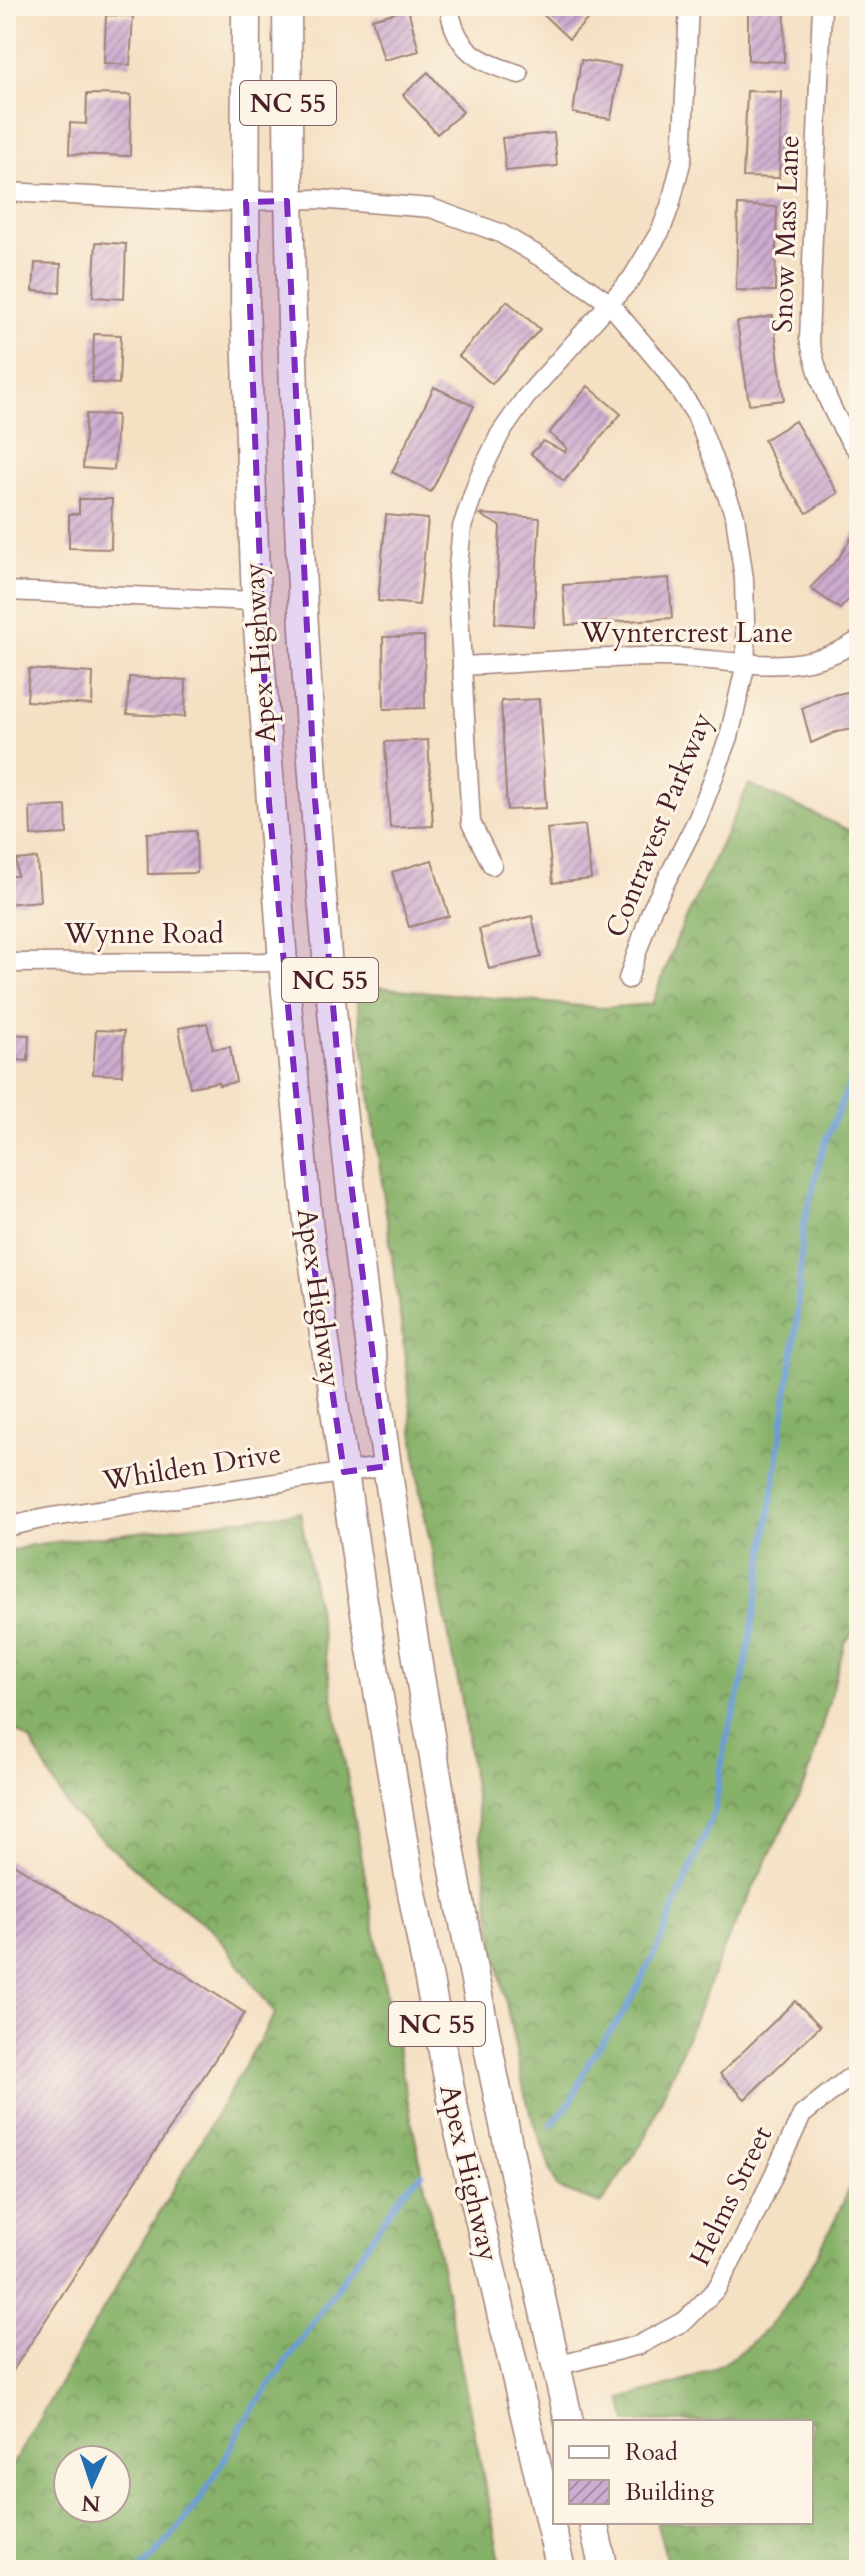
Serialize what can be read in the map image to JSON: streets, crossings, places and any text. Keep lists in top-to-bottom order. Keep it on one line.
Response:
{"streets":{"main road":["NC 55","Apex Highway"],"street":["Snow Mass Lane","Wyntercrest Lane","Contravest Parkway","Wynne Road","Whilden Drive","Helms Street"]},"crossings":[["Wyntercrest Lane","Contravest Parkway"],["Apex Highway","Contravest Parkway"],["Apex Highway","Wynne Road"],["Apex Highway","Whilden Drive"],["Apex Highway","Helms Street"]],"legend":["Road","Building"],"north":"bottom"}
